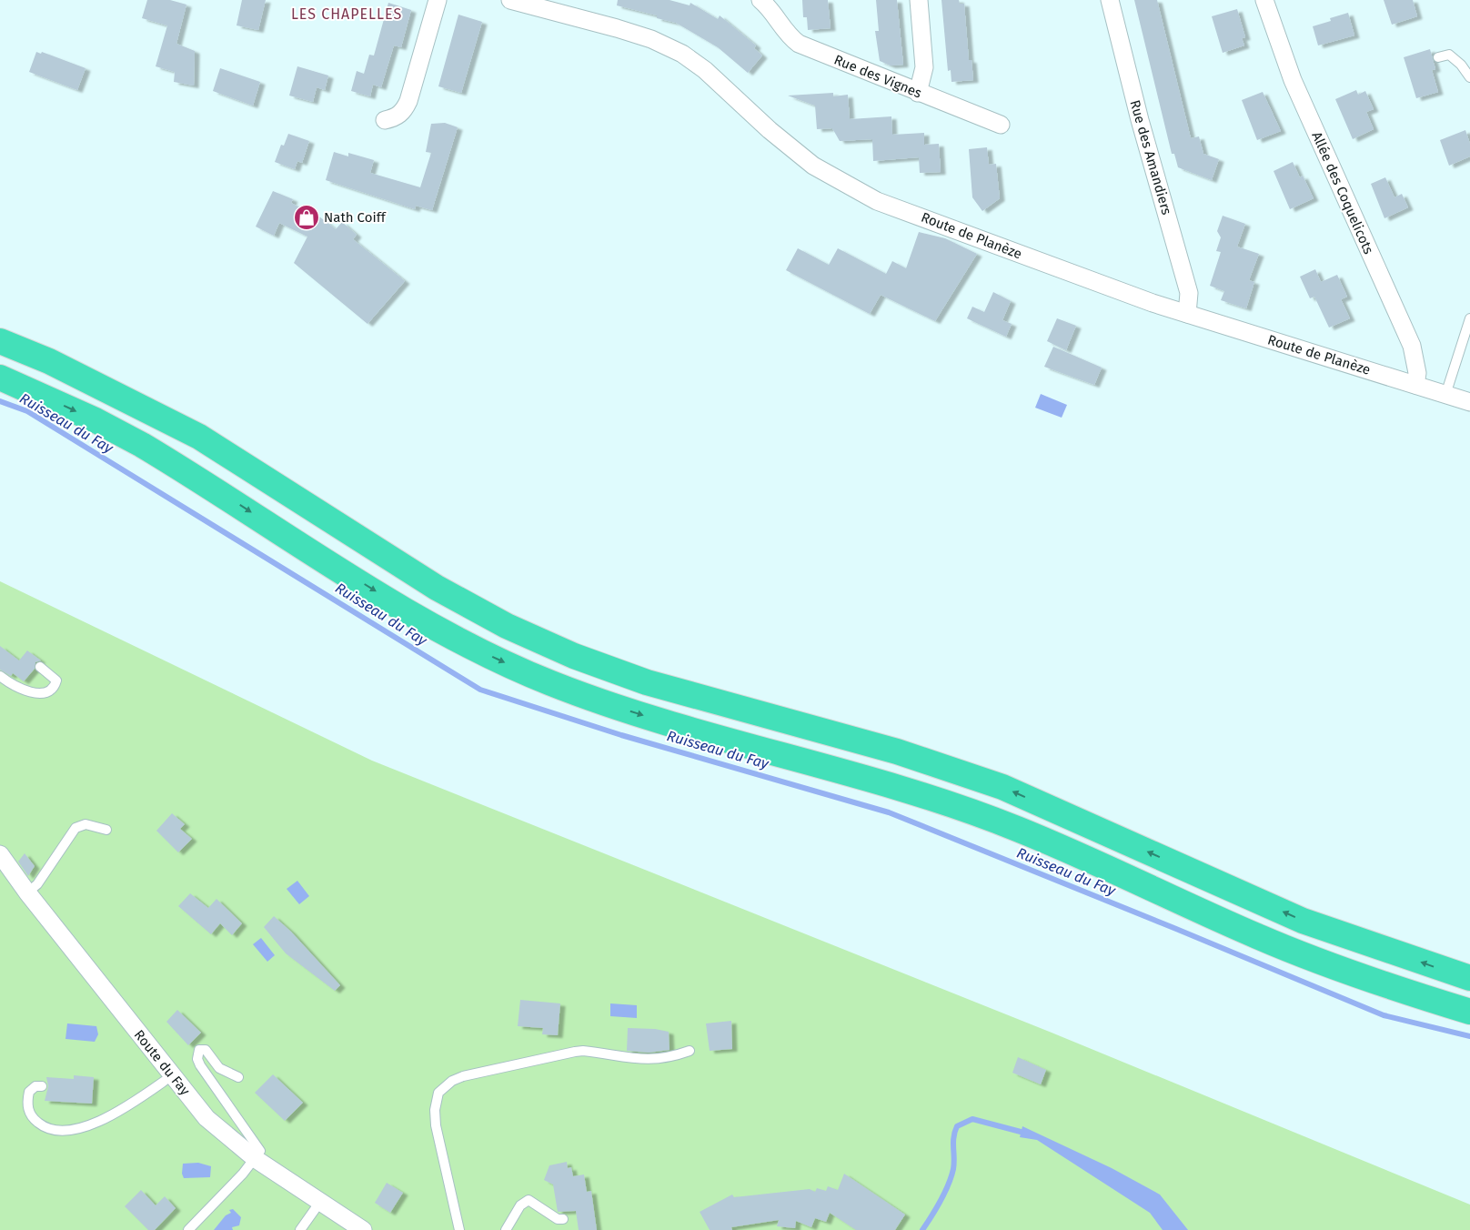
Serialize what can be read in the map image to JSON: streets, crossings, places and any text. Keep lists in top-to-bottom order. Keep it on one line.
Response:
{"streets":{"street":["Rue des Vignes","Rue des Amandiers","Allée des Coquelicots","Route de Planèze","Route du Fay"]},"crossings":[["Rue des Amandiers","Route de Planèze"],["Allée des Coquelicots","Route de Planèze"]],"districts":["LES CHAPELLES"],"water":["Ruisseau du Fay"],"places":{"shop":["Nath Coiff"]}}
